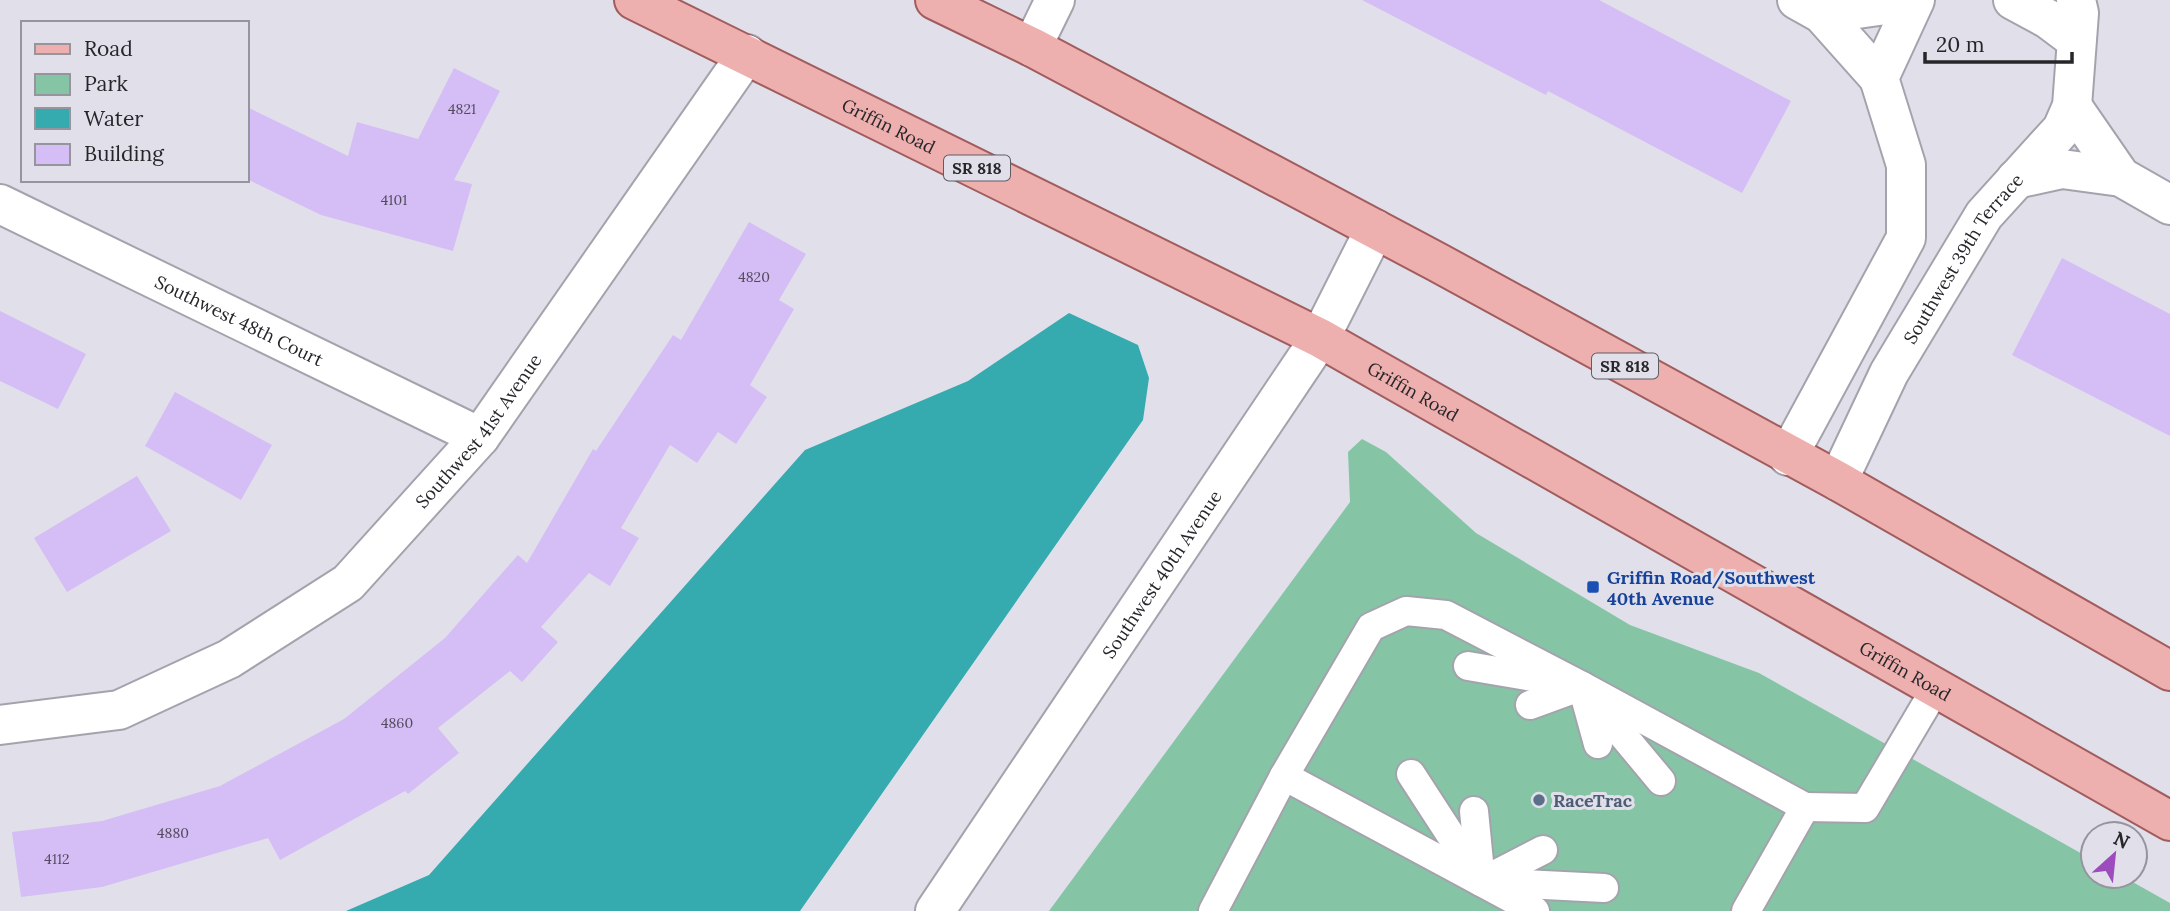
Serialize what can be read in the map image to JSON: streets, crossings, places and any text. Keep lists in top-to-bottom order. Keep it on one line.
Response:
{"streets":{"main road":["Griffin Road","SR 818"],"street":["Southwest 39th Terrace","Southwest 48th Court","Southwest 41st Avenue","Southwest 40th Avenue"]},"crossings":[["Griffin Road","Southwest 41st Avenue"],["Griffin Road","Southwest 40th Avenue"],["SR 818","Southwest 39th Terrace"],["SR 818","Southwest 40th Avenue"],["Southwest 48th Court","Southwest 41st Avenue"]],"places":{"transit":["Griffin Road/Southwest 40th Avenue"],"other":["RaceTrac"]},"house_numbers":["4821","4101","4820","4860","4880","4112"],"legend":["Road","Park","Water","Building"],"scale_bar":"20 m","north":"top right"}
